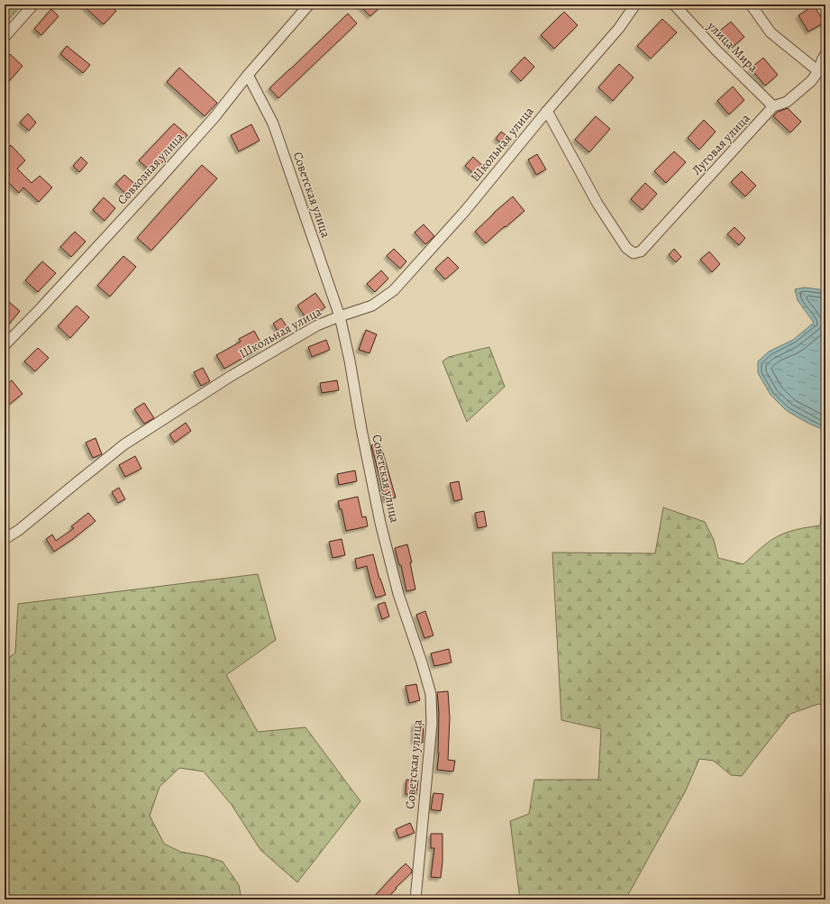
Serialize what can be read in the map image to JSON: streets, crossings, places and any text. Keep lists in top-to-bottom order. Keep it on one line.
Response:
{"streets":{"street":["улица Мира","Школьная улица","Луговая улица","Совхозная улица","Советская улица"]},"crossings":[["улица Мира","Луговая улица"],["Школьная улица","Луговая улица"],["Школьная улица","Советская улица"],["Совхозная улица","Советская улица"]]}
